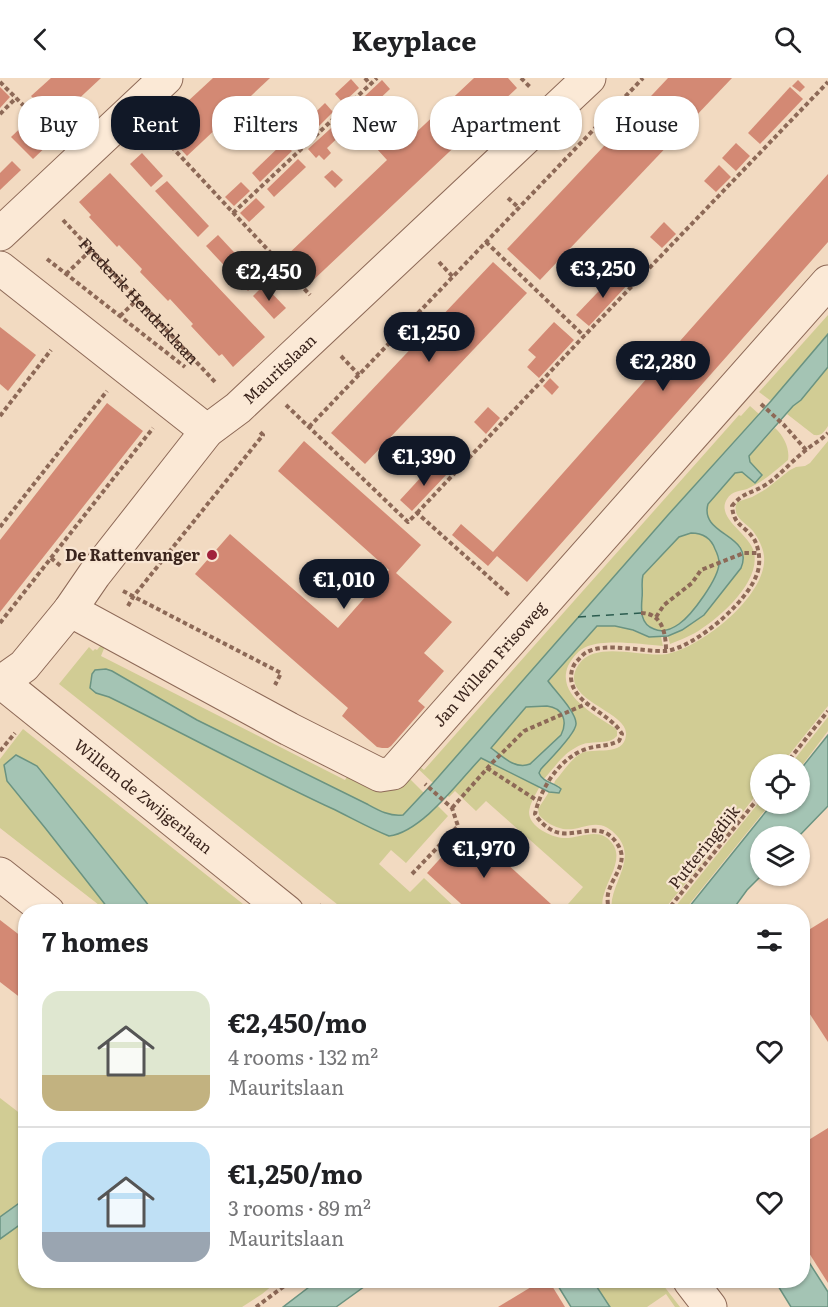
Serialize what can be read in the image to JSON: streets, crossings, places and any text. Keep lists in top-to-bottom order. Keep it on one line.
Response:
{"streets":{"street":["Mauritslaan","Jan Willem Frisoweg","Willem de Zwijgerlaan"],"path":["Frederik Hendriklaan","Putteringdijk"]},"crossings":[["Frederik Hendriklaan","Mauritslaan"],["Mauritslaan","Jan Willem Frisoweg"],["Mauritslaan","Willem de Zwijgerlaan"]],"places":["De Rattenvanger"],"page":{"header":"Keyplace","chip":["Buy","Rent","Filters","New","Apartment","House"],"price":["€3,250","€2,450","€1,250","€2,280","€1,390","€1,010","€1,970"],"heading":"7 homes","list":[{"name":"€2,450/mo","note":"4 rooms · 132 m² · Mauritslaan"},{"name":"€1,250/mo","note":"3 rooms · 89 m² · Mauritslaan"}]}}
